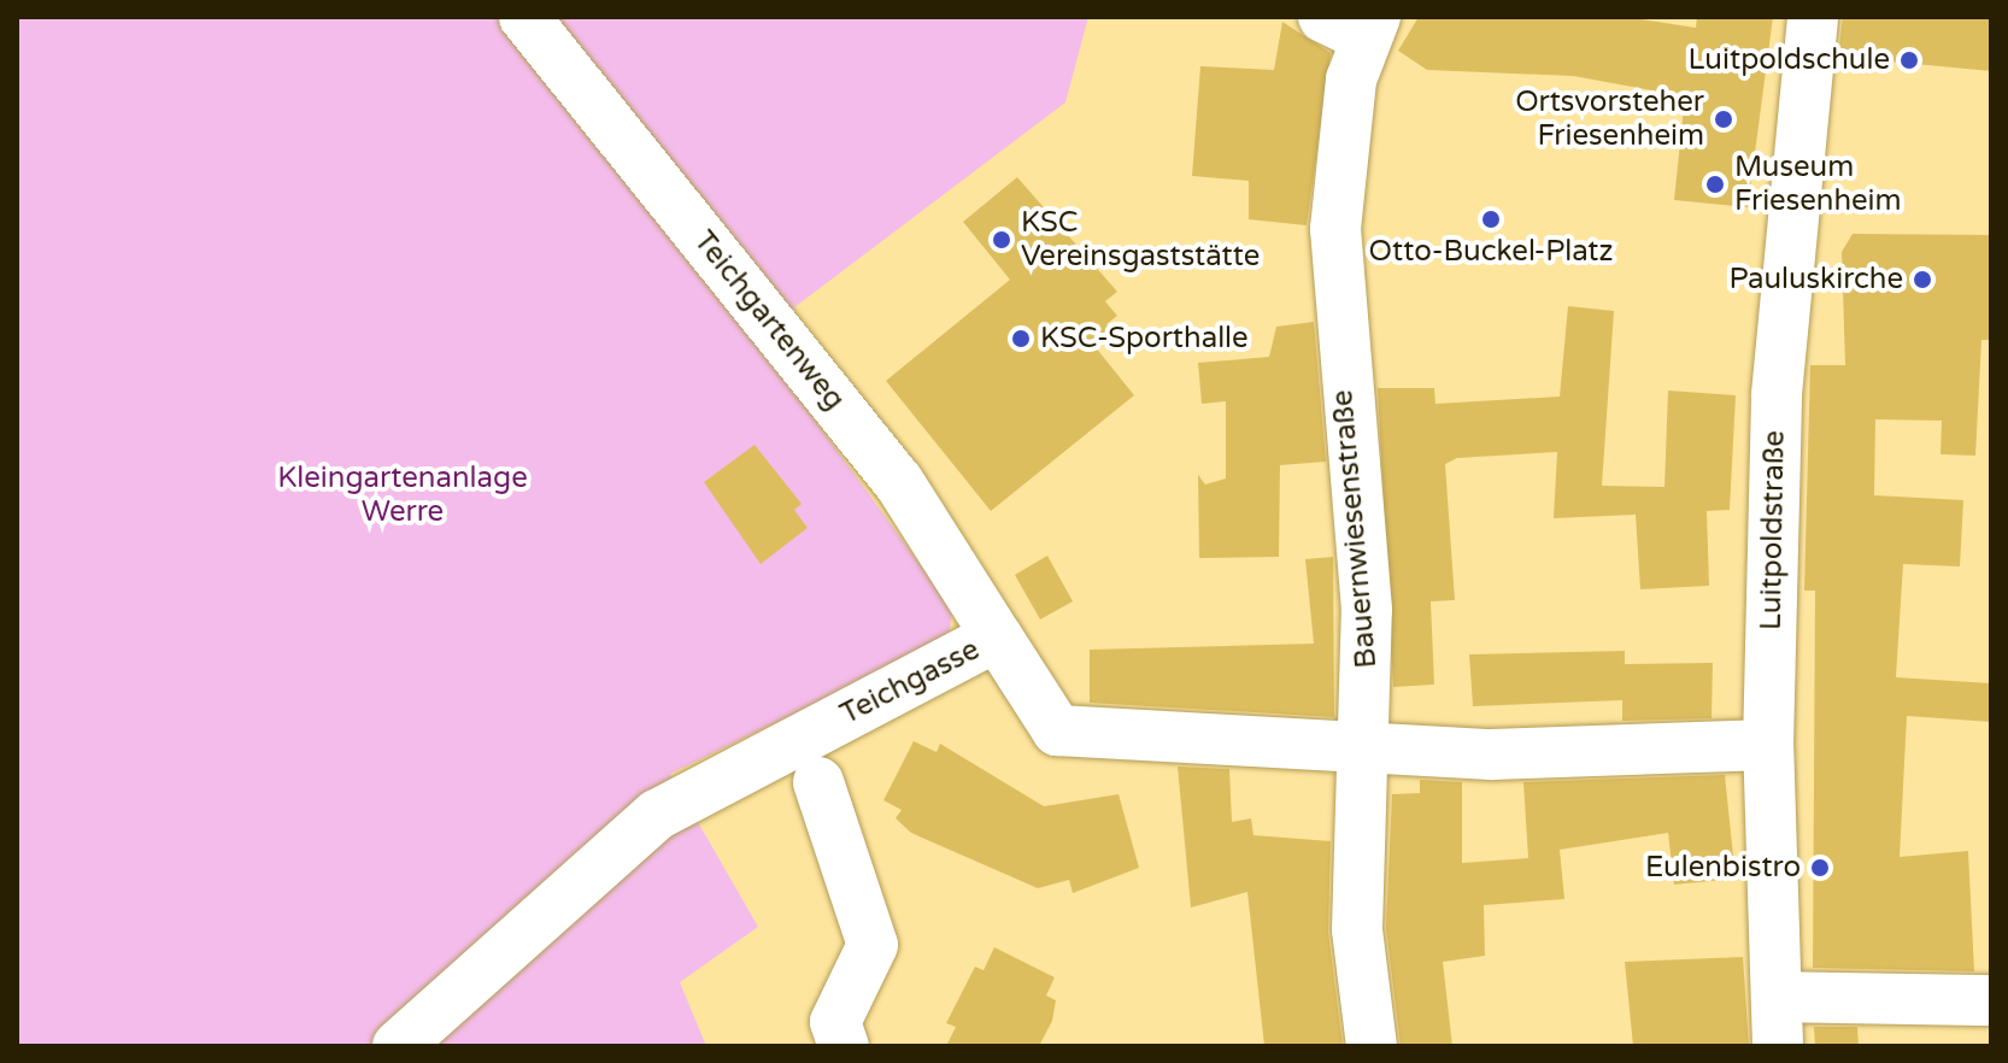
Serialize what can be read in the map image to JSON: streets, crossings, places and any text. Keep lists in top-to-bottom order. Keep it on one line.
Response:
{"streets":{"street":["Teichgartenweg","Bauernwiesenstraße","Luitpoldstraße","Teichgasse"]},"crossings":[["Teichgartenweg","Teichgasse"],["Bauernwiesenstraße","Teichgasse"],["Luitpoldstraße","Teichgasse"]],"parks":["Kleingartenanlage Werre"],"places":["Luitpoldschule","Ortsvorsteher Friesenheim","Museum Friesenheim","Otto-Buckel-Platz","KSC Vereinsgaststätte","Pauluskirche","KSC-Sporthalle","Eulenbistro"]}
